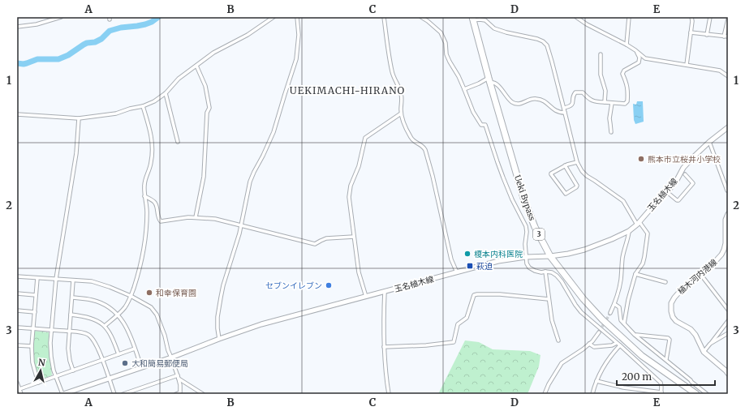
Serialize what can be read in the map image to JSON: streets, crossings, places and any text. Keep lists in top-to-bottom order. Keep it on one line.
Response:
{"streets":{"highway":["Ueki Bypass","3"],"main road":["玉名植木線","植木河内港線"]},"crossings":[["玉名植木線","Ueki Bypass"]],"districts":["UEKIMACHI-HIRANO"],"places":{"other":["熊本市立桜井小学校","榎本内科医院","セブンイレブン","和幸保育園","大和簡易郵便局"],"transit":["萩迫"]},"scale_bar":"200 m","north":"top","grid":{"columns":["A","B","C","D","E"],"rows":["1","2","3"]}}
